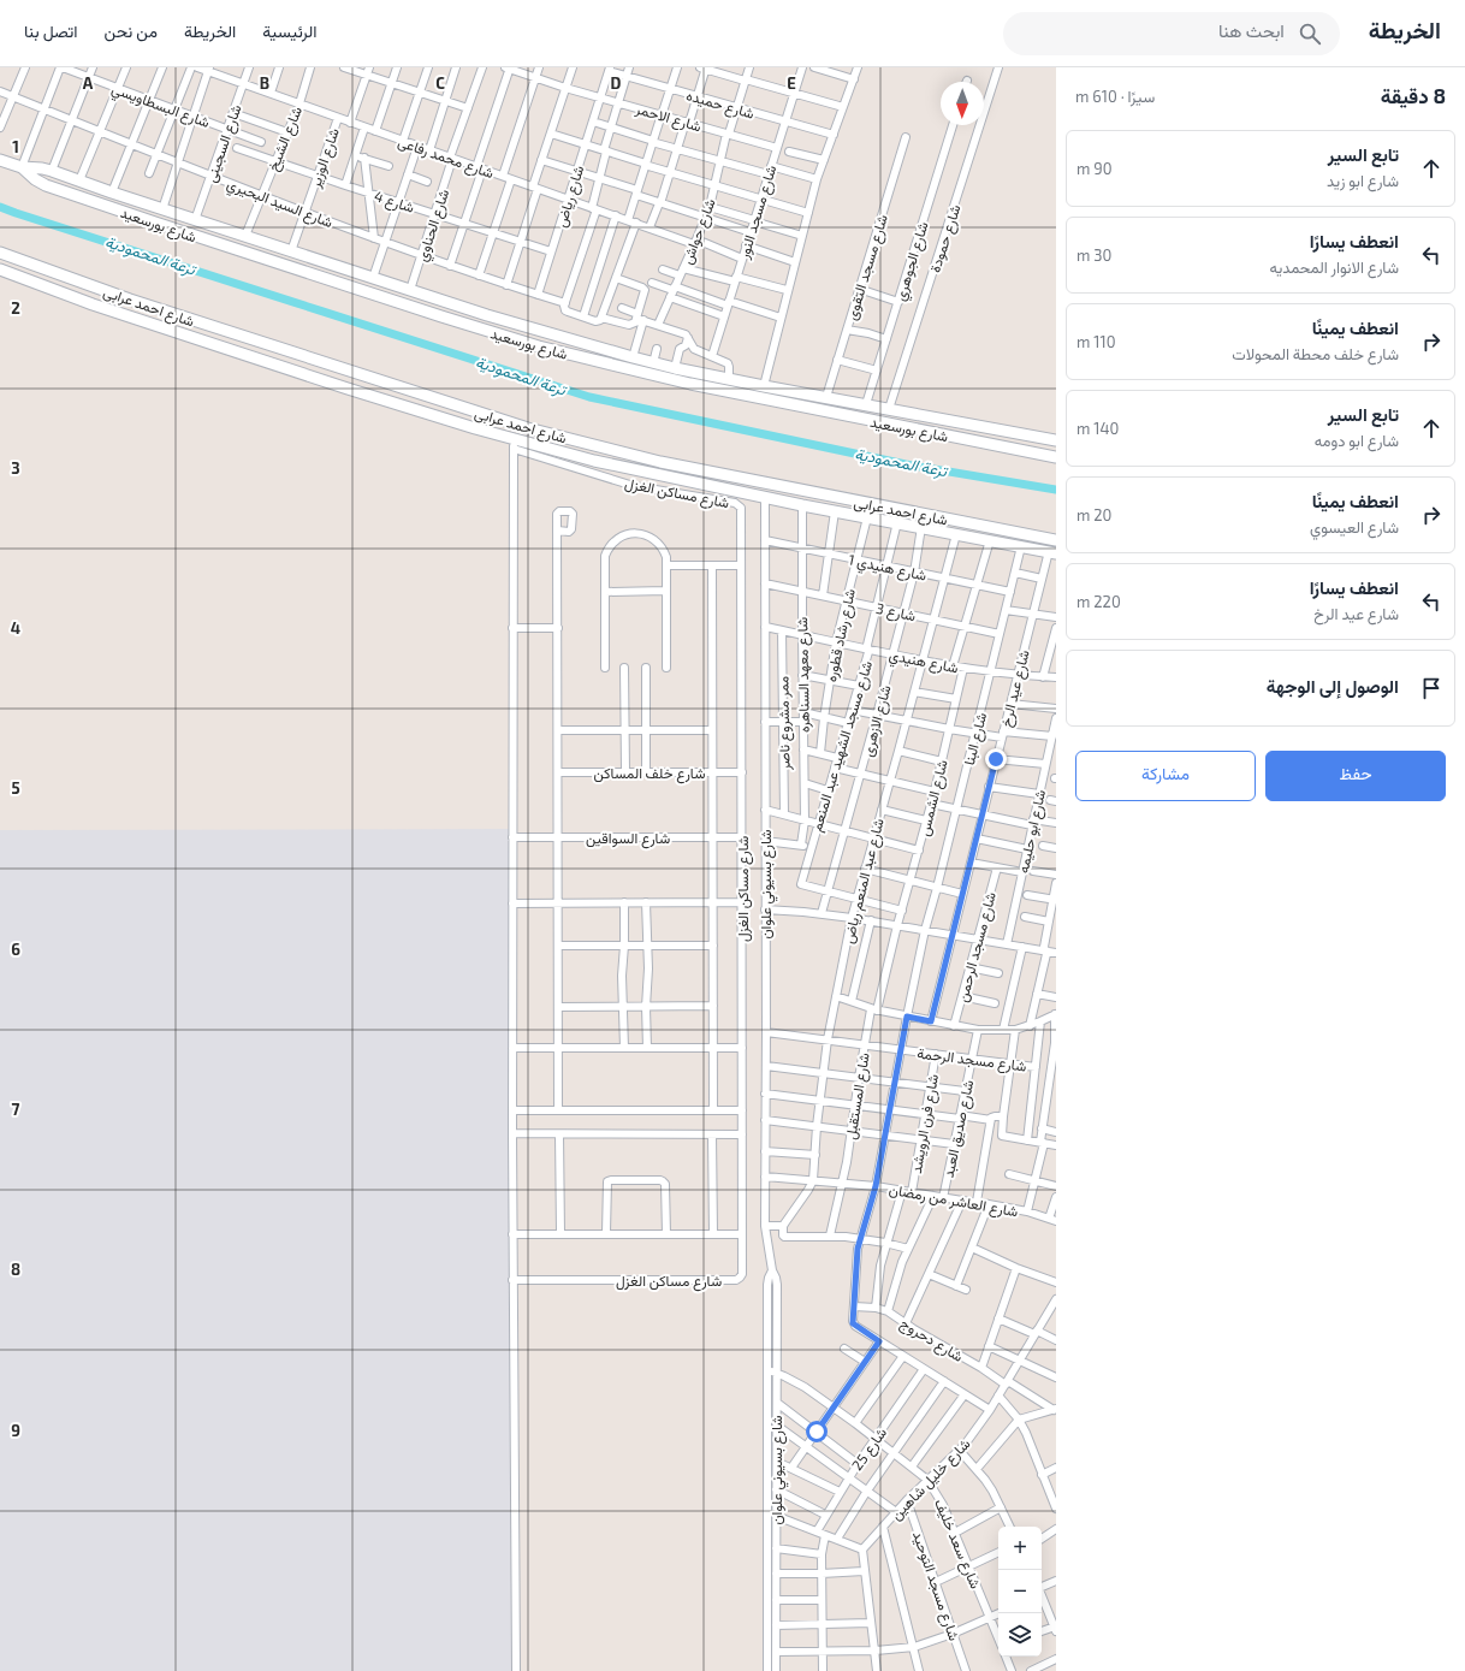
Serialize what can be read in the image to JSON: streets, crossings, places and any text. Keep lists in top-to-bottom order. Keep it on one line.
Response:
{"streets":{"main road":["شارع بورسعيد","شارع احمد عرابى"],"street":["شارع حميده","شارع البسطاويسي","شارع الاحمر","شارع الشيخ","شارع السجينى","شارع محمد رفاعى","شارع الوزير","شارع رياض","شارع 4","شارع السيد البحيري","شارع مسجد النور","شارع الحناوي","شارع حواش","شارع حمودة","شارع الجوهري","شارع مسجد التقوى","شارع مساكن الغزل","شارع هنيدي 1","شارع 3","شارع رشاد قطوره","شارع هنيدي","شارع معهد السناهره","شارع عيد الرخ","شارع الازهرى","ممر مشروع ناصر","شارع البنا","شارع مسجد الشهيد عبد المنعم","شارع خلف المساكن","شارع الشمس","شارع ابو حليمه","شارع السواقين","شارع عبد المنعم رياض","شارع بسيوني علوان","شارع مسجد الرحمن","شارع مسجد الرحمة","شارع المستقبل","شارع فرن الرويشد","شارع صديق العبد","شارع العاشر من رمضان","شارع دحروج","شارع 25","شارع خليل شاهين","شارع سعد خليف","شارع مسجد التوحيد"]},"crossings":[["شارع حميده","شارع رياض"],["شارع حميده","شارع مسجد النور"],["شارع حميده","شارع حواش"],["شارع البسطاويسي","شارع السجينى"],["شارع الاحمر","شارع رياض"],["شارع الاحمر","شارع مسجد النور"],["شارع الاحمر","شارع حواش"],["شارع الشيخ","شارع محمد رفاعى"],["شارع الشيخ","شارع 4"],["شارع الشيخ","شارع السيد البحيري"],["شارع الشيخ","شارع بورسعيد"],["شارع السجينى","شارع محمد رفاعى"],["شارع السجينى","شارع السيد البحيري"],["شارع السجينى","شارع بورسعيد"],["شارع محمد رفاعى","شارع الوزير"],["شارع محمد رفاعى","شارع رياض"],["شارع محمد رفاعى","شارع مسجد النور"],["شارع محمد رفاعى","شارع الحناوي"],["شارع محمد رفاعى","شارع حواش"],["شارع الوزير","شارع 4"],["شارع الوزير","شارع السيد البحيري"],["شارع الوزير","شارع بورسعيد"],["شارع رياض","شارع 4"],["شارع رياض","شارع السيد البحيري"],["شارع 4","شارع الحناوي"],["شارع السيد البحيري","شارع الحناوي"],["شارع بورسعيد","شارع الحناوي"],["شارع بورسعيد","شارع حمودة"],["شارع بورسعيد","شارع الجوهري"],["شارع بورسعيد","شارع مسجد التقوى"],["شارع احمد عرابى","شارع مساكن الغزل"],["شارع احمد عرابى","شارع رشاد قطوره"],["شارع احمد عرابى","شارع معهد السناهره"],["شارع احمد عرابى","شارع عيد الرخ"],["شارع احمد عرابى","شارع الازهرى"],["شارع احمد عرابى","شارع البنا"],["شارع احمد عرابى","شارع مسجد الشهيد عبد المنعم"],["شارع احمد عرابى","شارع عبد المنعم رياض"],["شارع احمد عرابى","شارع بسيوني علوان"],["شارع مساكن الغزل","شارع خلف المساكن"],["شارع مساكن الغزل","شارع السواقين"],["شارع هنيدي 1","شارع رشاد قطوره"],["شارع هنيدي 1","شارع معهد السناهره"],["شارع هنيدي 1","شارع الازهرى"],["شارع هنيدي 1","شارع البنا"],["شارع هنيدي 1","شارع مسجد الشهيد عبد المنعم"],["شارع هنيدي 1","شارع عبد المنعم رياض"],["شارع هنيدي 1","شارع بسيوني علوان"],["شارع 3","شارع رشاد قطوره"],["شارع 3","شارع معهد السناهره"],["شارع 3","شارع الازهرى"],["شارع 3","شارع البنا"],["شارع 3","شارع مسجد الشهيد عبد المنعم"],["شارع 3","شارع عبد المنعم رياض"],["شارع 3","شارع بسيوني علوان"],["شارع رشاد قطوره","شارع هنيدي"],["شارع هنيدي","شارع معهد السناهره"],["شارع هنيدي","شارع عيد الرخ"],["شارع هنيدي","شارع الازهرى"],["شارع هنيدي","ممر مشروع ناصر"],["شارع هنيدي","شارع البنا"],["شارع هنيدي","شارع مسجد الشهيد عبد المنعم"],["شارع هنيدي","شارع الشمس"],["شارع هنيدي","شارع عبد المنعم رياض"],["شارع هنيدي","شارع بسيوني علوان"],["شارع الازهرى","شارع مسجد الشهيد عبد المنعم"],["شارع البنا","شارع مسجد الرحمة"],["شارع البنا","شارع العاشر من رمضان"],["شارع البنا","شارع دحروج"],["شارع الشمس","شارع المستقبل"],["شارع عبد المنعم رياض","شارع مسجد الرحمة"],["شارع عبد المنعم رياض","شارع العاشر من رمضان"],["شارع بسيوني علوان","شارع مسجد الرحمة"],["شارع بسيوني علوان","شارع العاشر من رمضان"],["شارع بسيوني علوان","شارع سعد خليف"],["شارع مسجد الرحمة","شارع المستقبل"],["شارع مسجد الرحمة","شارع فرن الرويشد"],["شارع مسجد الرحمة","شارع صديق العبد"],["شارع المستقبل","شارع العاشر من رمضان"],["شارع فرن الرويشد","شارع العاشر من رمضان"],["شارع صديق العبد","شارع العاشر من رمضان"],["شارع دحروج","شارع خليل شاهين"],["شارع 25","شارع سعد خليف"],["شارع خليل شاهين","شارع سعد خليف"],["شارع خليل شاهين","شارع مسجد التوحيد"]],"water":["ترعة المحمودية"],"north":"bottom","page":{"header":"الخريطة","search":"ابحث هنا","nav":["الرئيسية","الخريطة","من نحن","اتصل بنا"],"heading":["8 دقيقة","سيرًا · 610 m"],"list":[["تابع السير","شارع ابو زيد","90 m"],["انعطف يسارًا","شارع الانوار المحمديه","30 m"],["انعطف يمينًا","شارع خلف محطة المحولات","110 m"],["تابع السير","شارع ابو دومه","140 m"],["انعطف يمينًا","شارع العيسوي","20 m"],["انعطف يسارًا","شارع عيد الرخ","220 m"],"الوصول إلى الوجهة"],"buttons":["حفظ","مشاركة"],"map_buttons":["+","−"]},"grid":{"columns":["A","B","C","D","E"],"rows":["1","2","3","4","5","6","7","8","9"]}}
